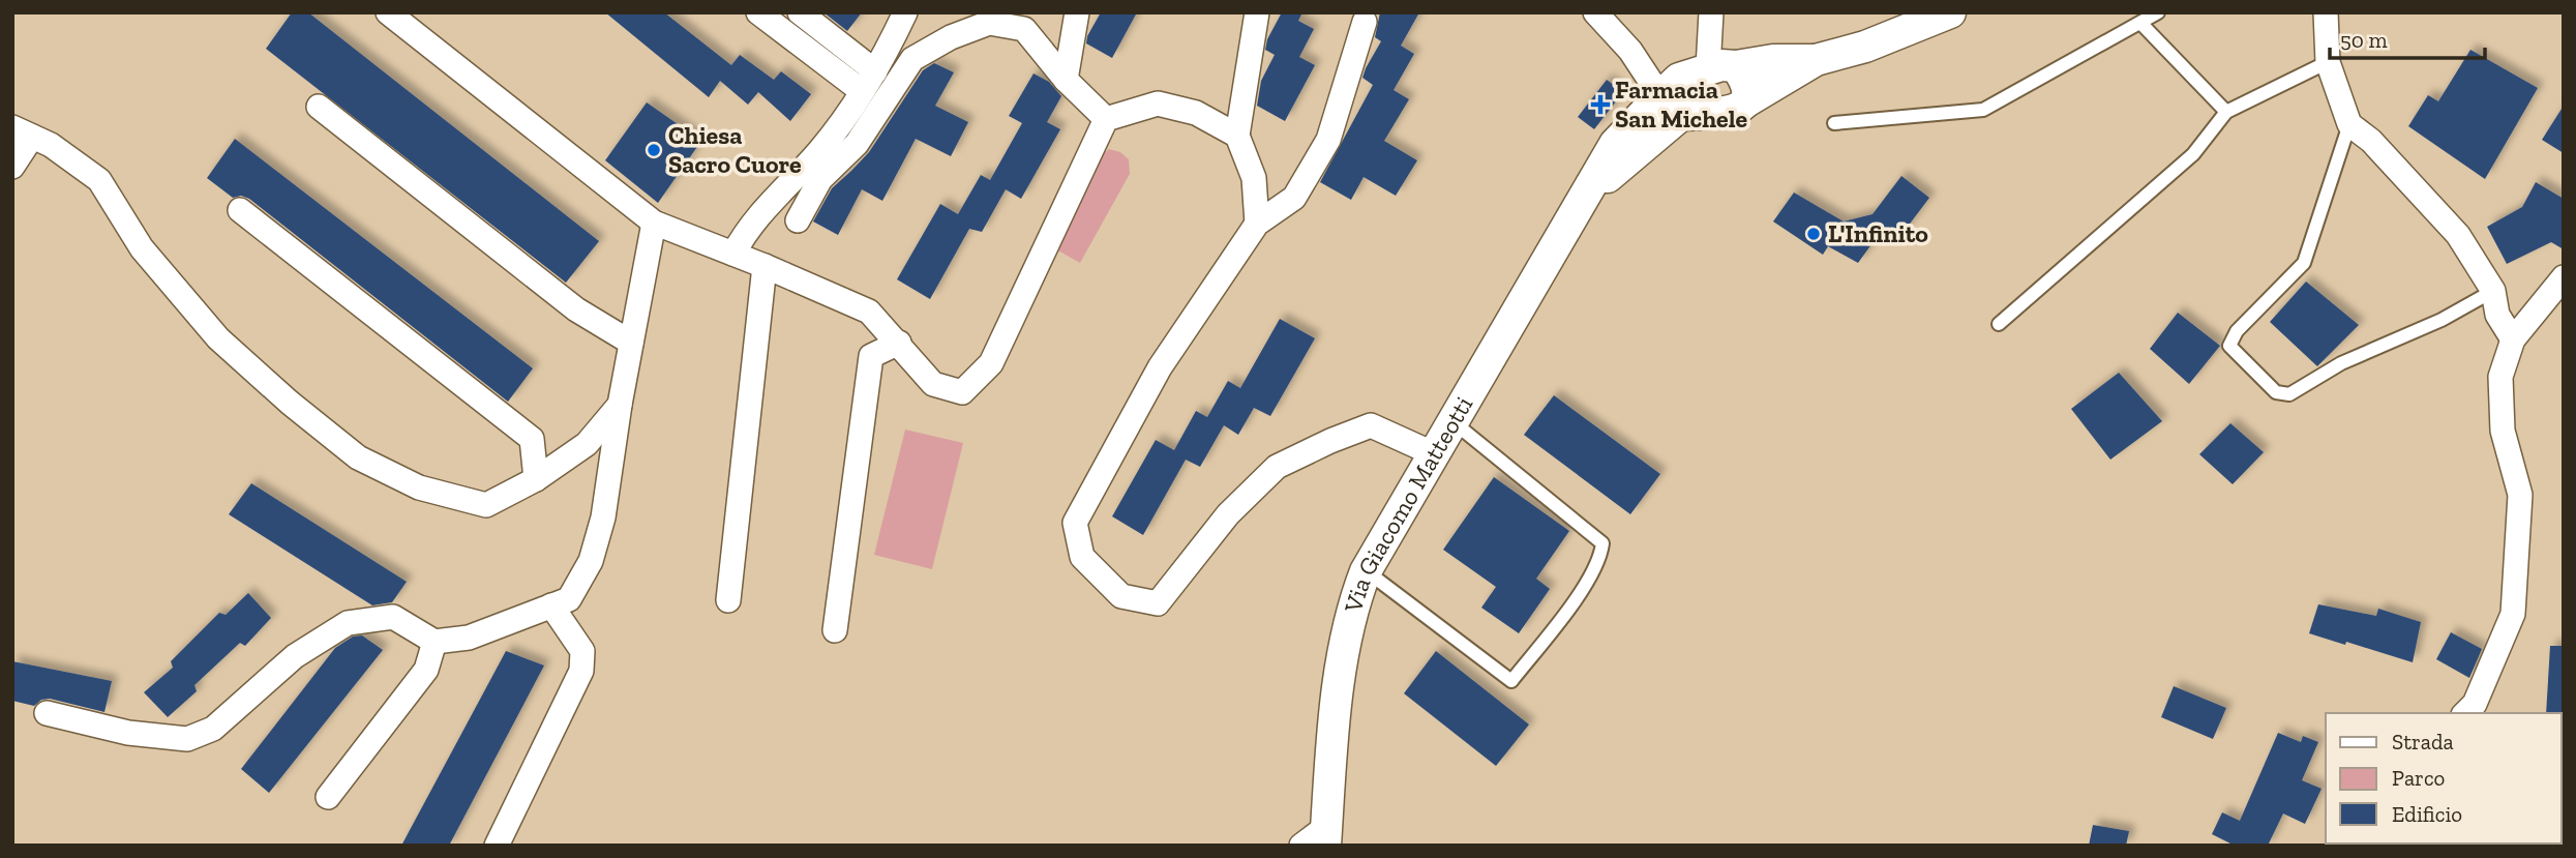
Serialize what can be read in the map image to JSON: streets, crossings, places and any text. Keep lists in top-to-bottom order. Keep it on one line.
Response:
{"streets":{"street":["Via Giacomo Matteotti"]},"places":{"health":["Farmacia San Michele"],"other":["Chiesa Sacro Cuore","L'Infinito"]},"legend":["Strada","Parco","Edificio"],"scale_bar":"50 m"}
